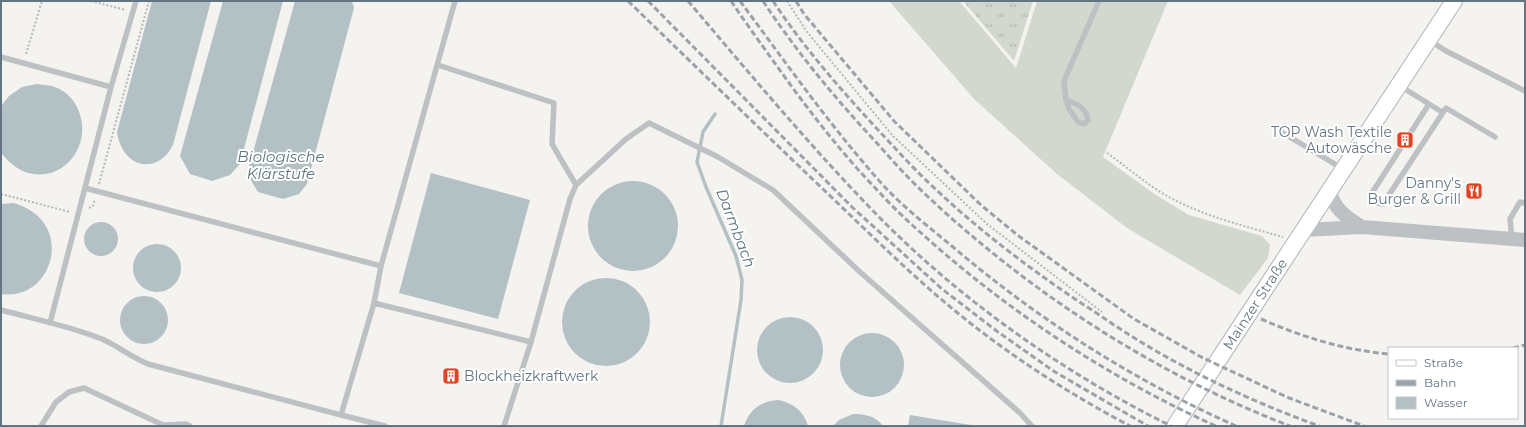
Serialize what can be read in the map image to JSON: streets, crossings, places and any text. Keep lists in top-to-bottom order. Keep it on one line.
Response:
{"streets":{"main road":["Mainzer Straße"]},"water":["Biologische Klärstufe","Darmbach"],"places":{"building":["TOP Wash Textile Autowäsche","Blockheizkraftwerk"],"restaurant":["Danny's Burger & Grill"]},"legend":["Straße","Bahn","Wasser"]}
